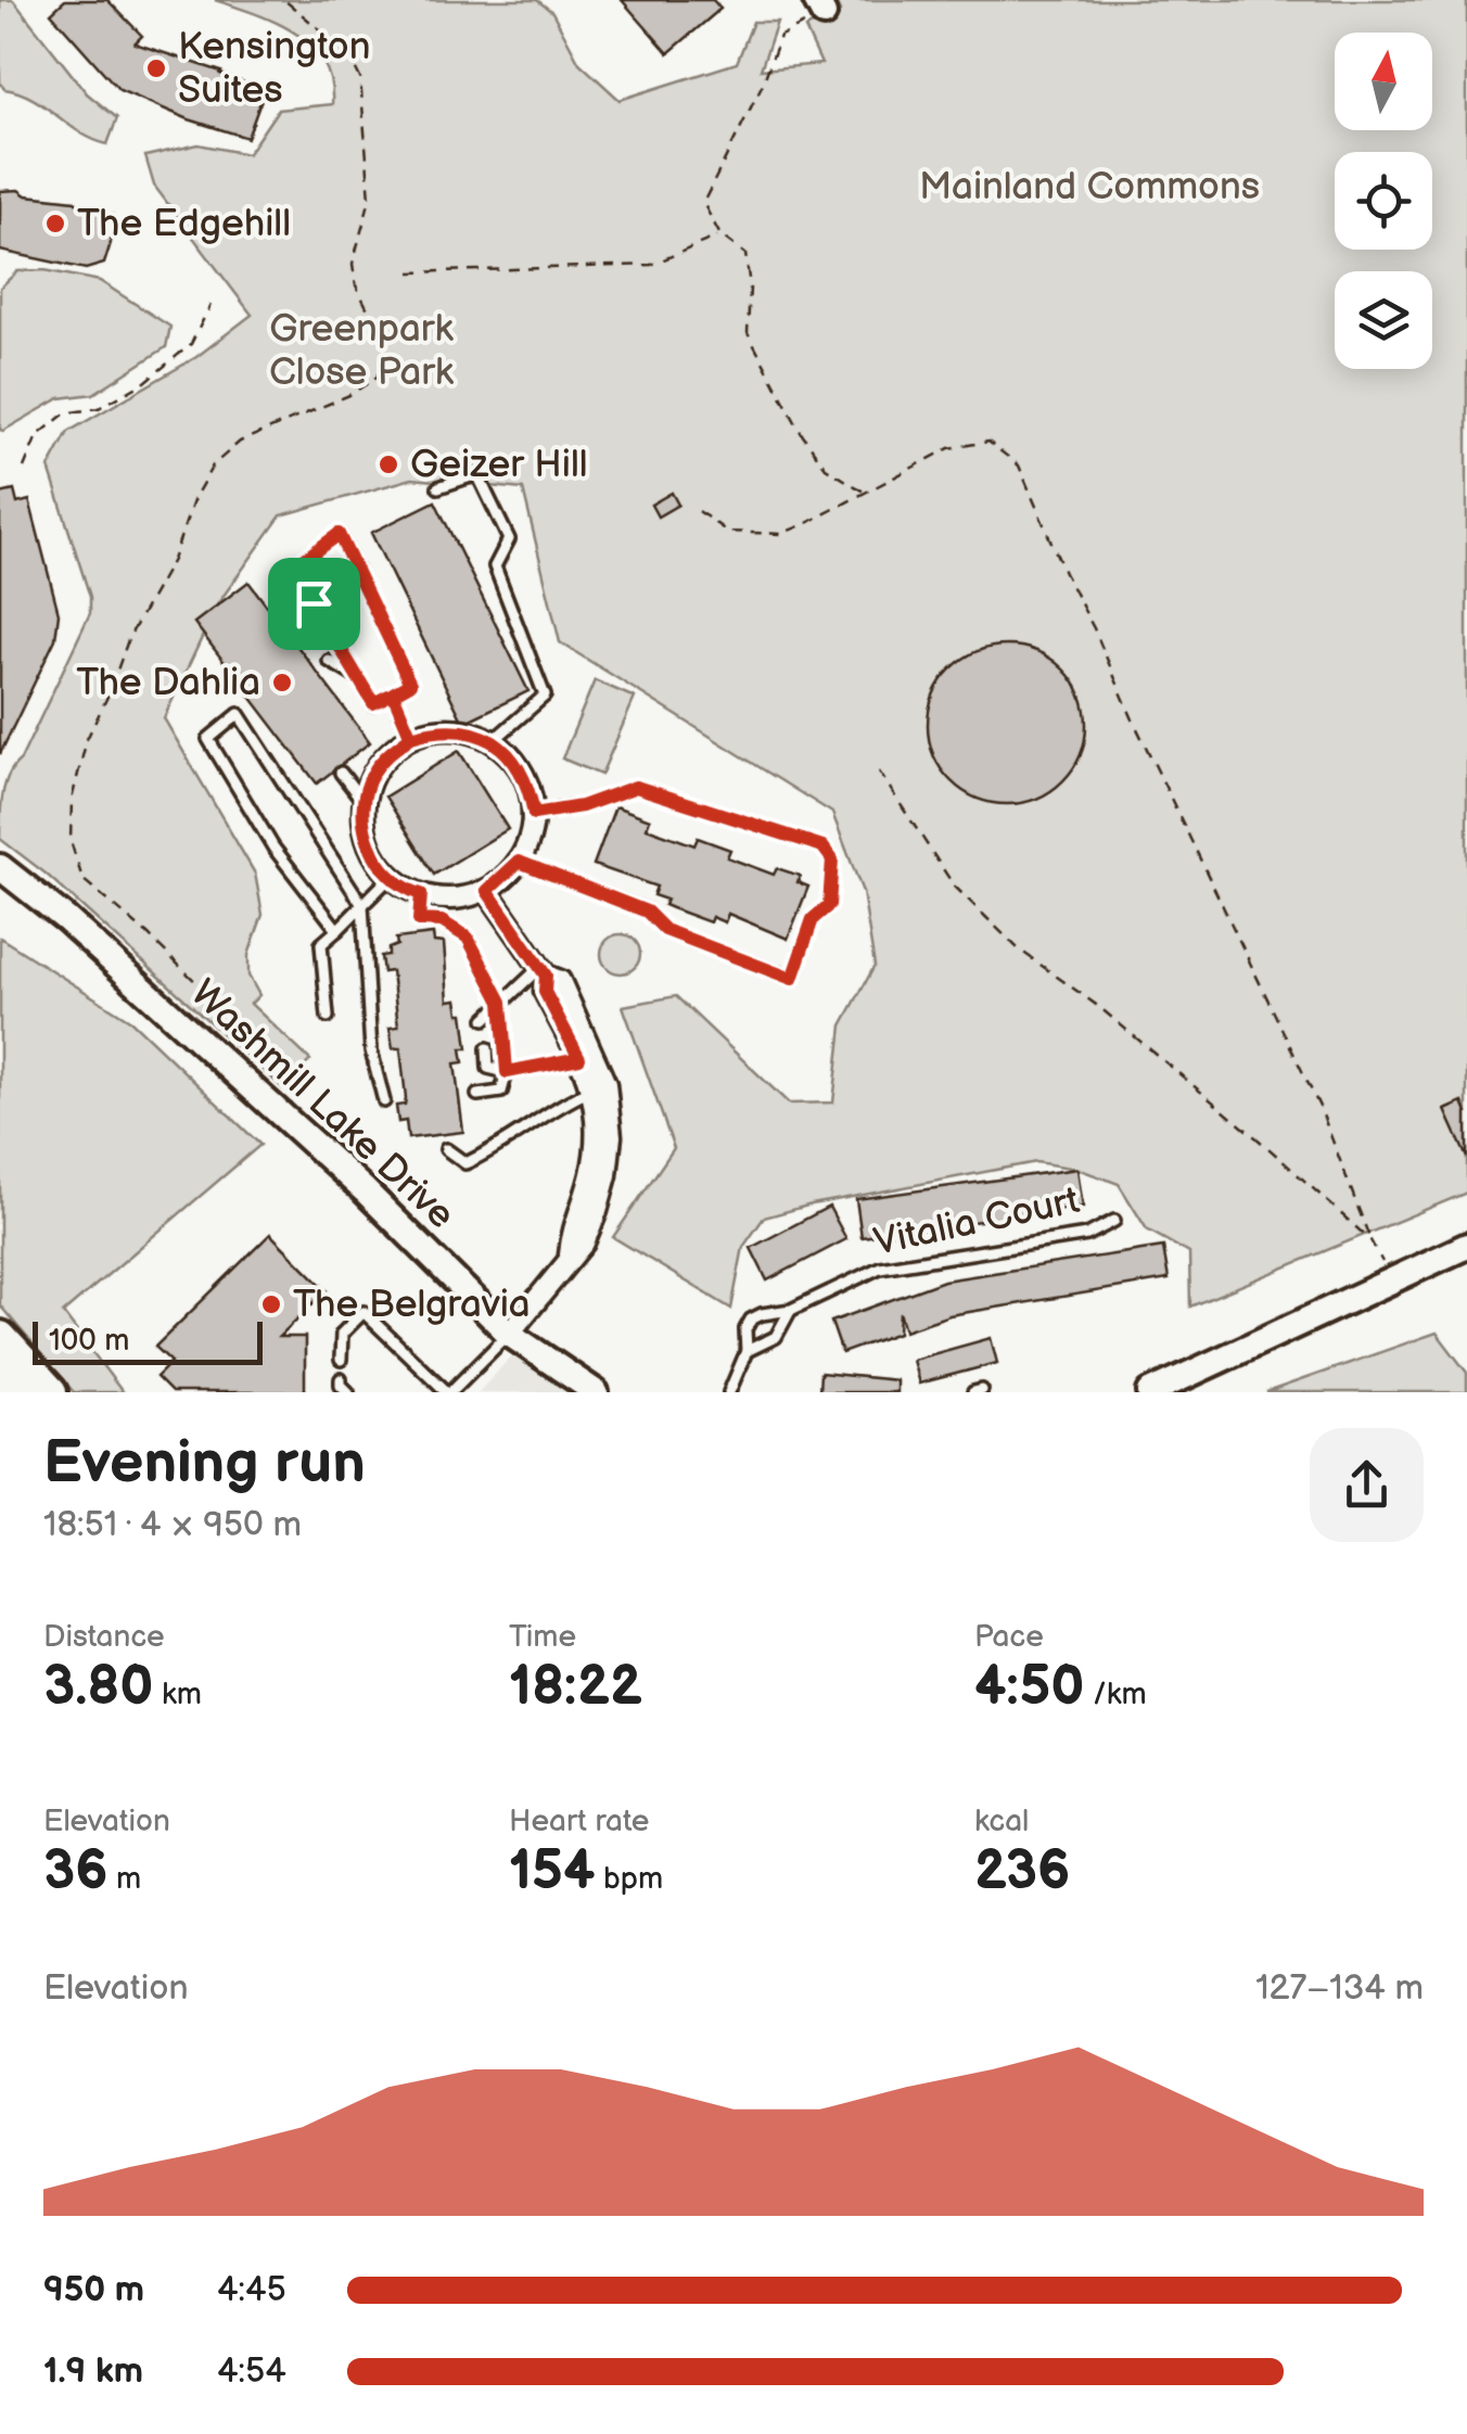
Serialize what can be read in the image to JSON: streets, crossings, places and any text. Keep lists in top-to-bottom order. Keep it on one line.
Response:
{"streets":{"street":["Washmill Lake Drive"],"lane":["Vitalia Court"]},"parks":["Mainland Commons","Greenpark Close Park"],"places":["Kensington Suites","The Edgehill","Geizer Hill","The Dahlia","The Belgravia"],"scale_bar":"100 m","north":"top","page":{"scale":"100 m","heading":["Evening run","18:51 · 4 × 950 m"],"stats":[["Distance","3.80 km"],["Time","18:22"],["Pace","4:50 /km"],["Elevation","36 m"],["Heart rate","154 bpm"],["kcal","236"]],"chart":["Elevation","127–134 m"],"list":[{"name":"950 m","note":"4:45"},{"name":"1.9 km","note":"4:54"}]}}
